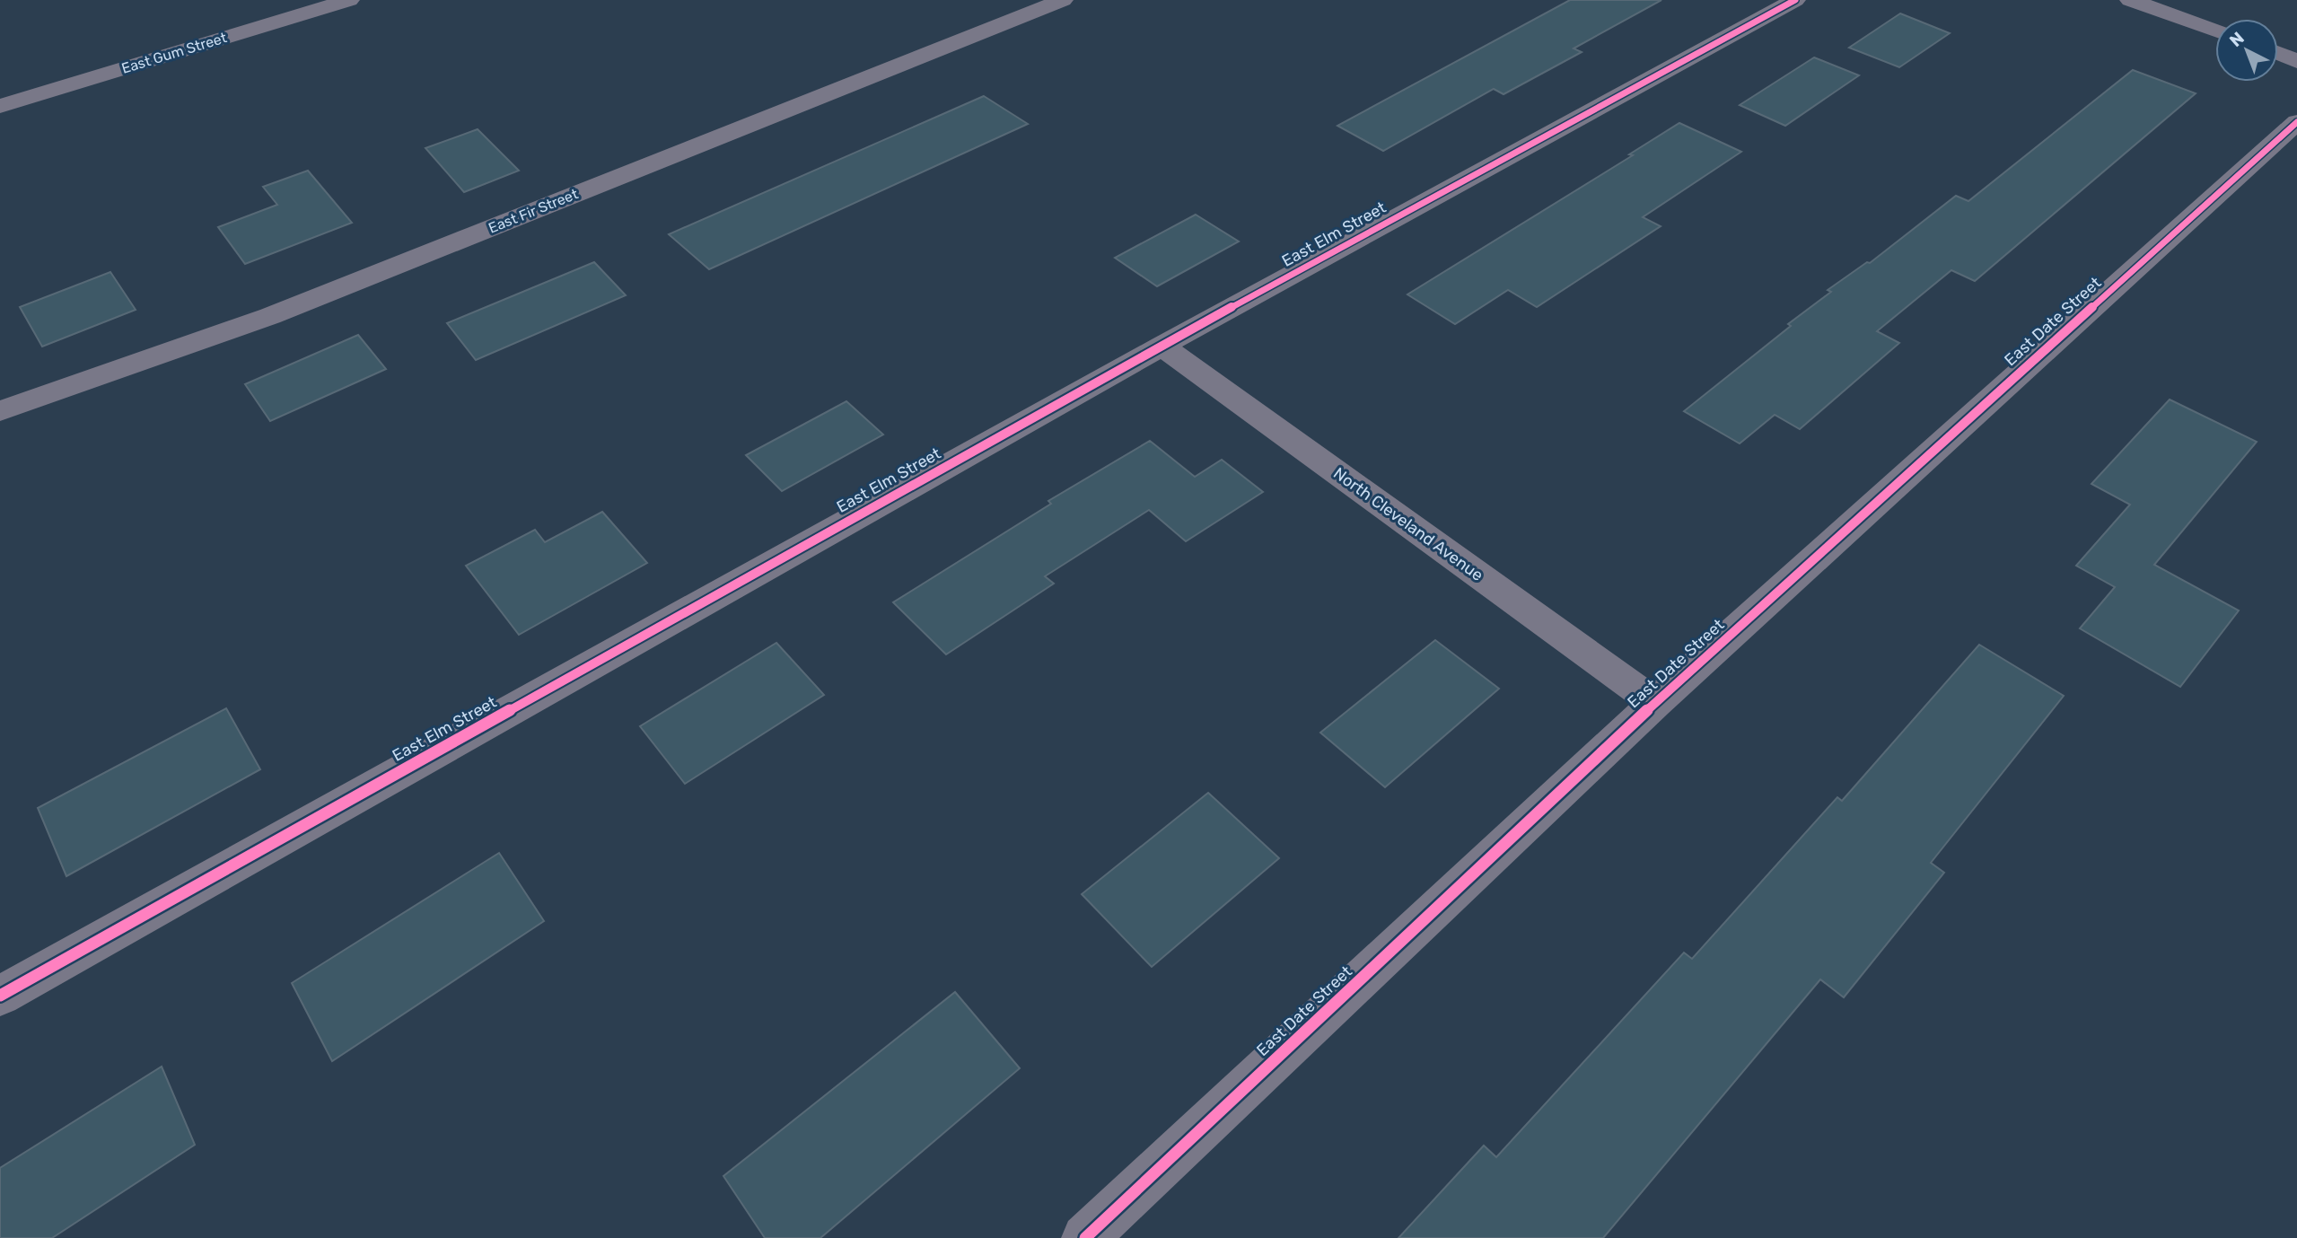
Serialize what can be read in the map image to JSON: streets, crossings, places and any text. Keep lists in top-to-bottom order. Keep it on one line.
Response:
{"streets":{"street":["East Gum Street","East Fir Street","East Elm Street","East Date Street","North Cleveland Avenue"]},"crossings":[["East Elm Street","North Cleveland Avenue"],["East Date Street","North Cleveland Avenue"]],"north":"top left"}
